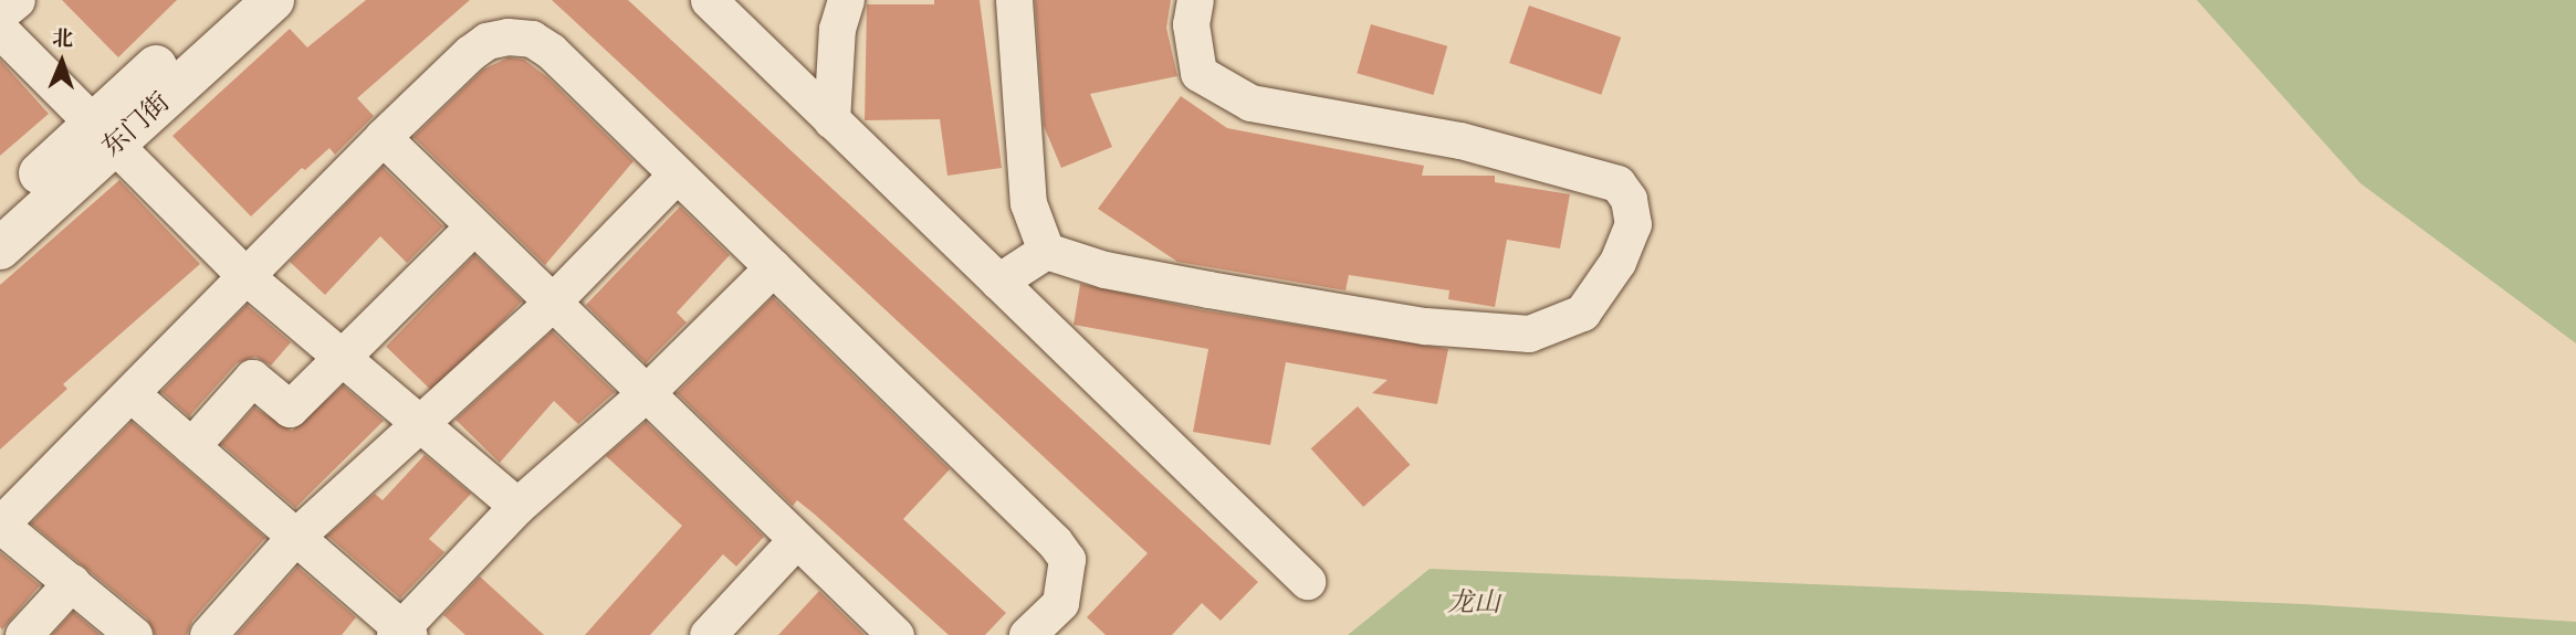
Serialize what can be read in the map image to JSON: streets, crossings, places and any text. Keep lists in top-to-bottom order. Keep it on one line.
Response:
{"streets":{"street":["东门街"]},"parks":["龙山"],"north":"top"}
